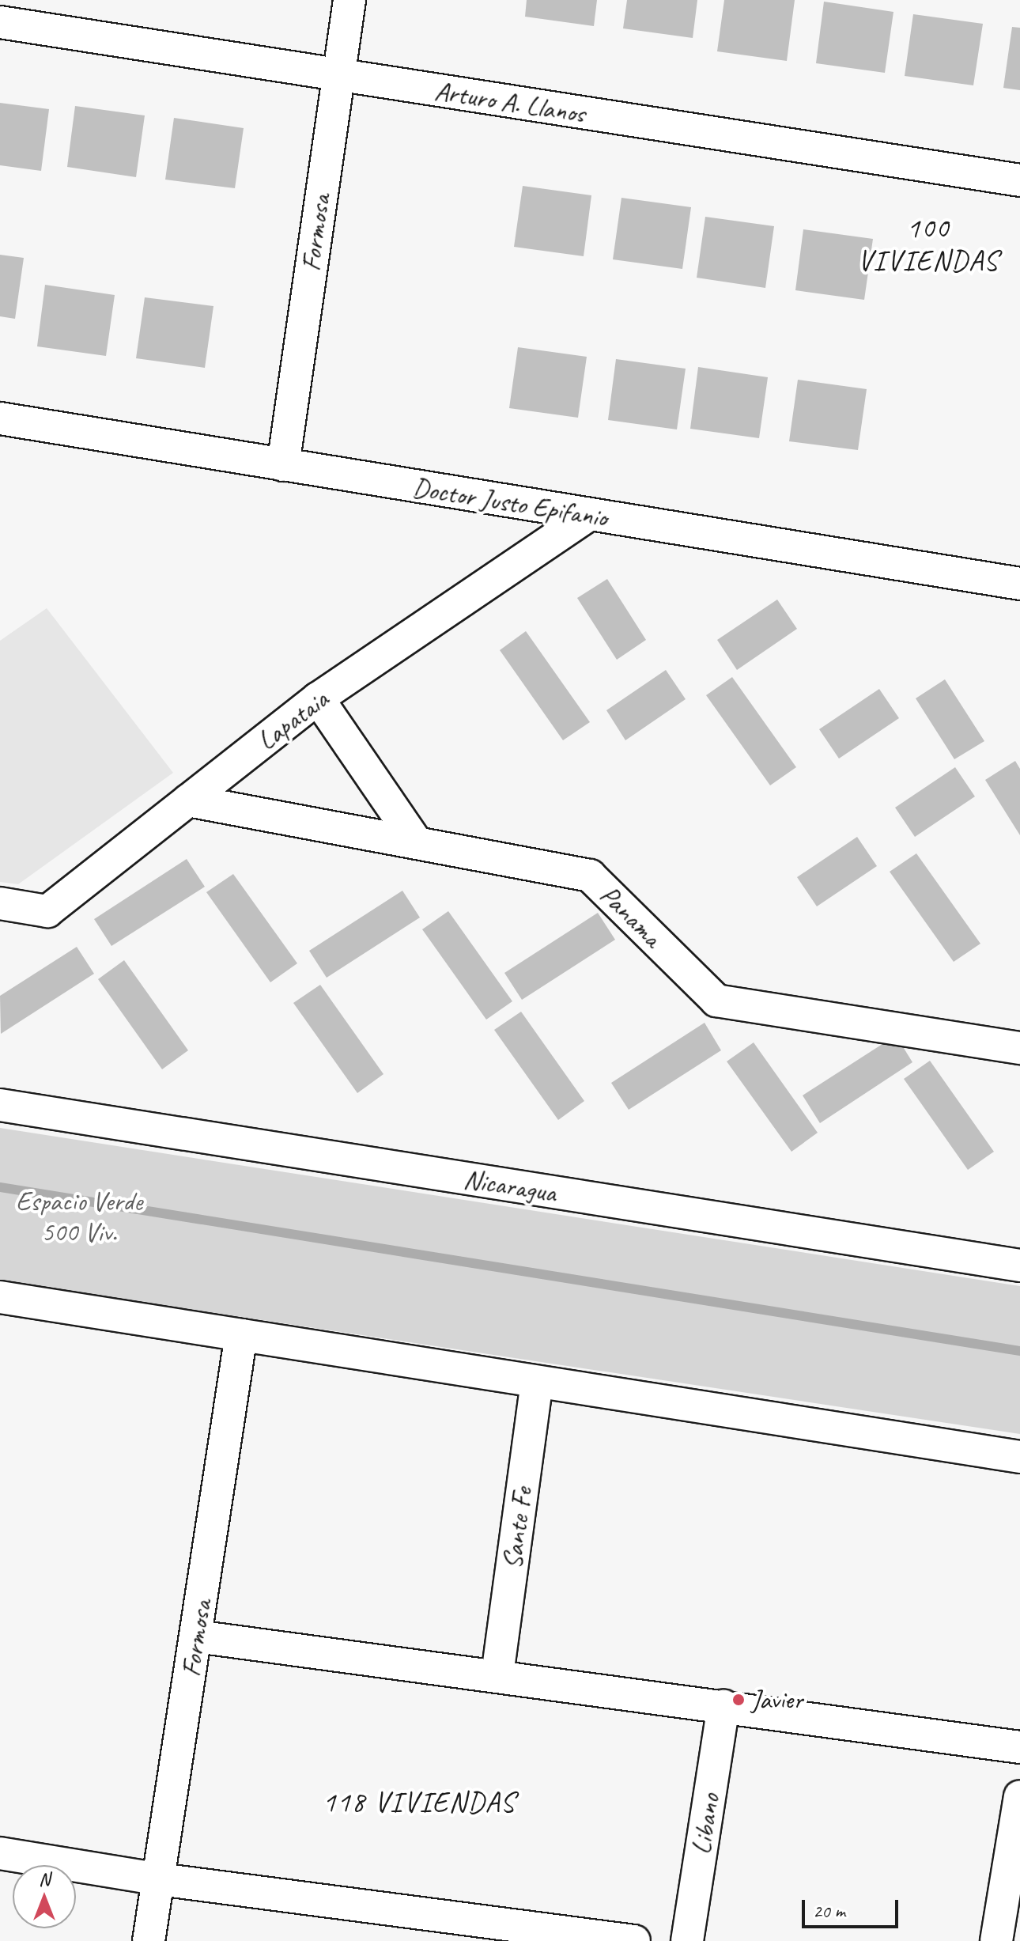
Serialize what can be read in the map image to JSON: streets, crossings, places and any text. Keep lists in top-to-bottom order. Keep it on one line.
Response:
{"streets":{"street":["Arturo A. Llanos","Formosa","Doctor Justo Epifanio","Lapataia","Panama","Nicaragua","Sante Fe","Libano"]},"crossings":[["Arturo A. Llanos","Formosa"],["Formosa","Doctor Justo Epifanio"],["Doctor Justo Epifanio","Lapataia"],["Lapataia","Panama"]],"districts":["100 VIVIENDAS","118 VIVIENDAS"],"parks":["Espacio Verde 500 Viv."],"places":["Javier"],"scale_bar":"20 m","north":"top"}
